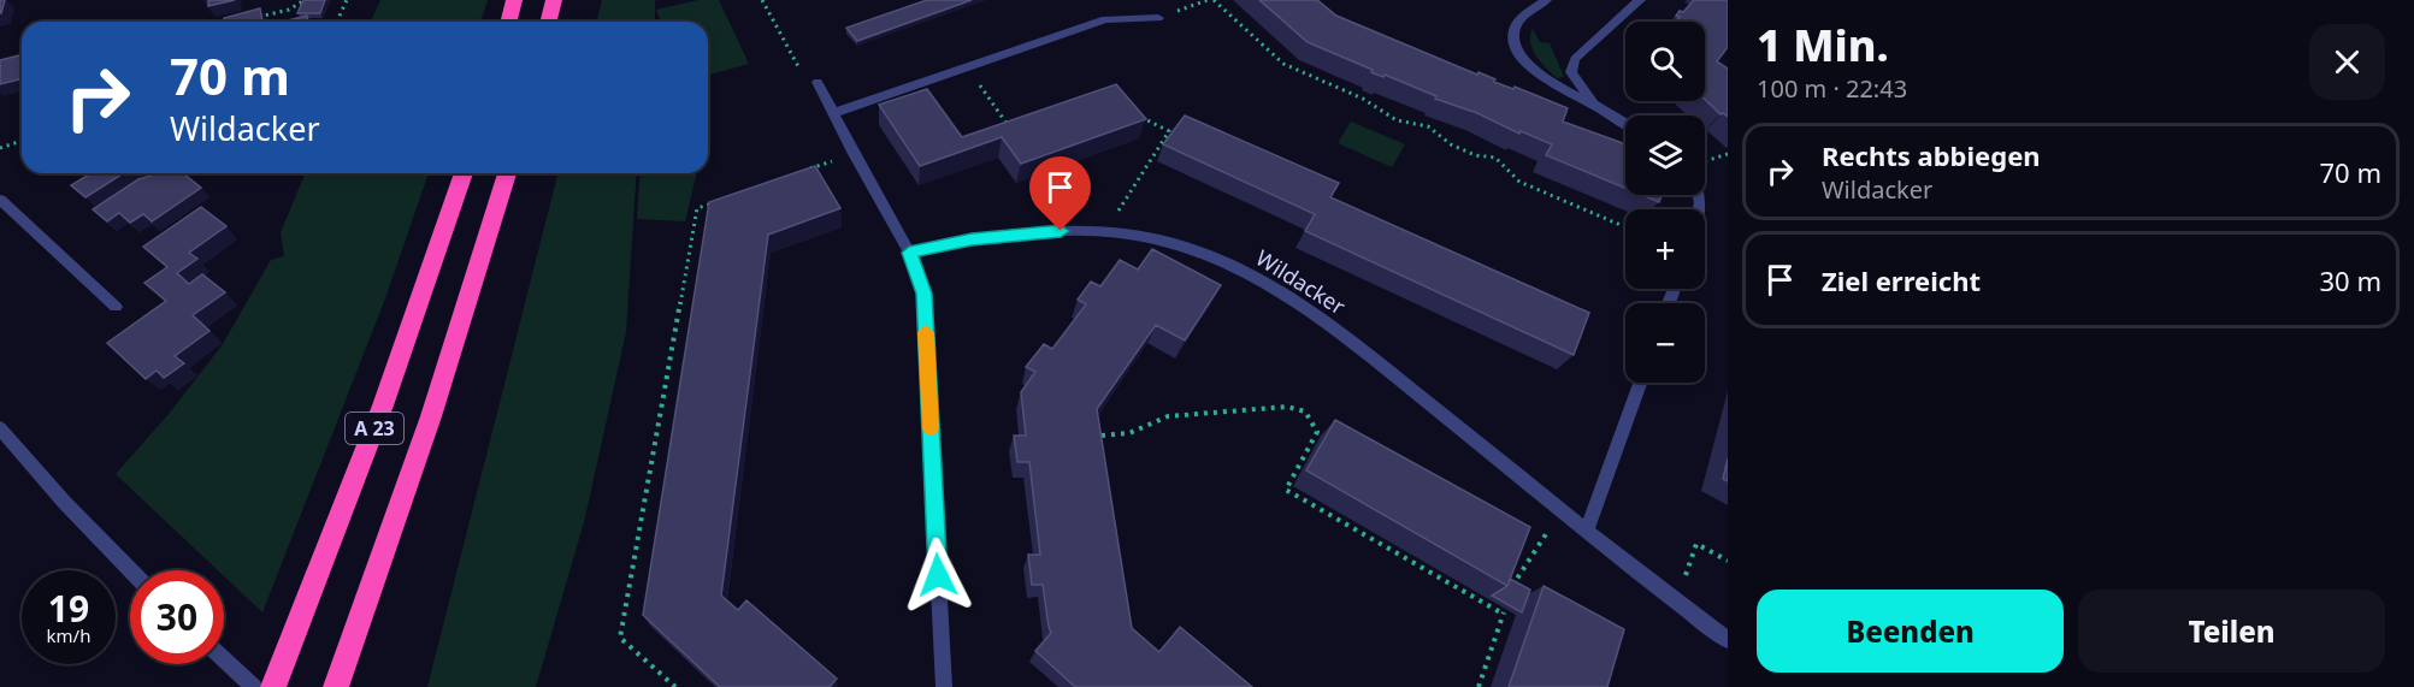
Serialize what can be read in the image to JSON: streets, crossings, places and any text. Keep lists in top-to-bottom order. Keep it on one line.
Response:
{"streets":{"highway":["A 23"],"street":["Wildacker"]},"page":{"heading":["1 Min.","100 m · 22:43"],"map_buttons":["+","−"],"turn":["70 m","Wildacker"],"list":[{"name":"Rechts abbiegen","note":"Wildacker","value":"70 m"},{"name":"Ziel erreicht","value":"30 m"}],"speed":"19 km/h","limit":"30","buttons":["Beenden","Teilen"]}}
